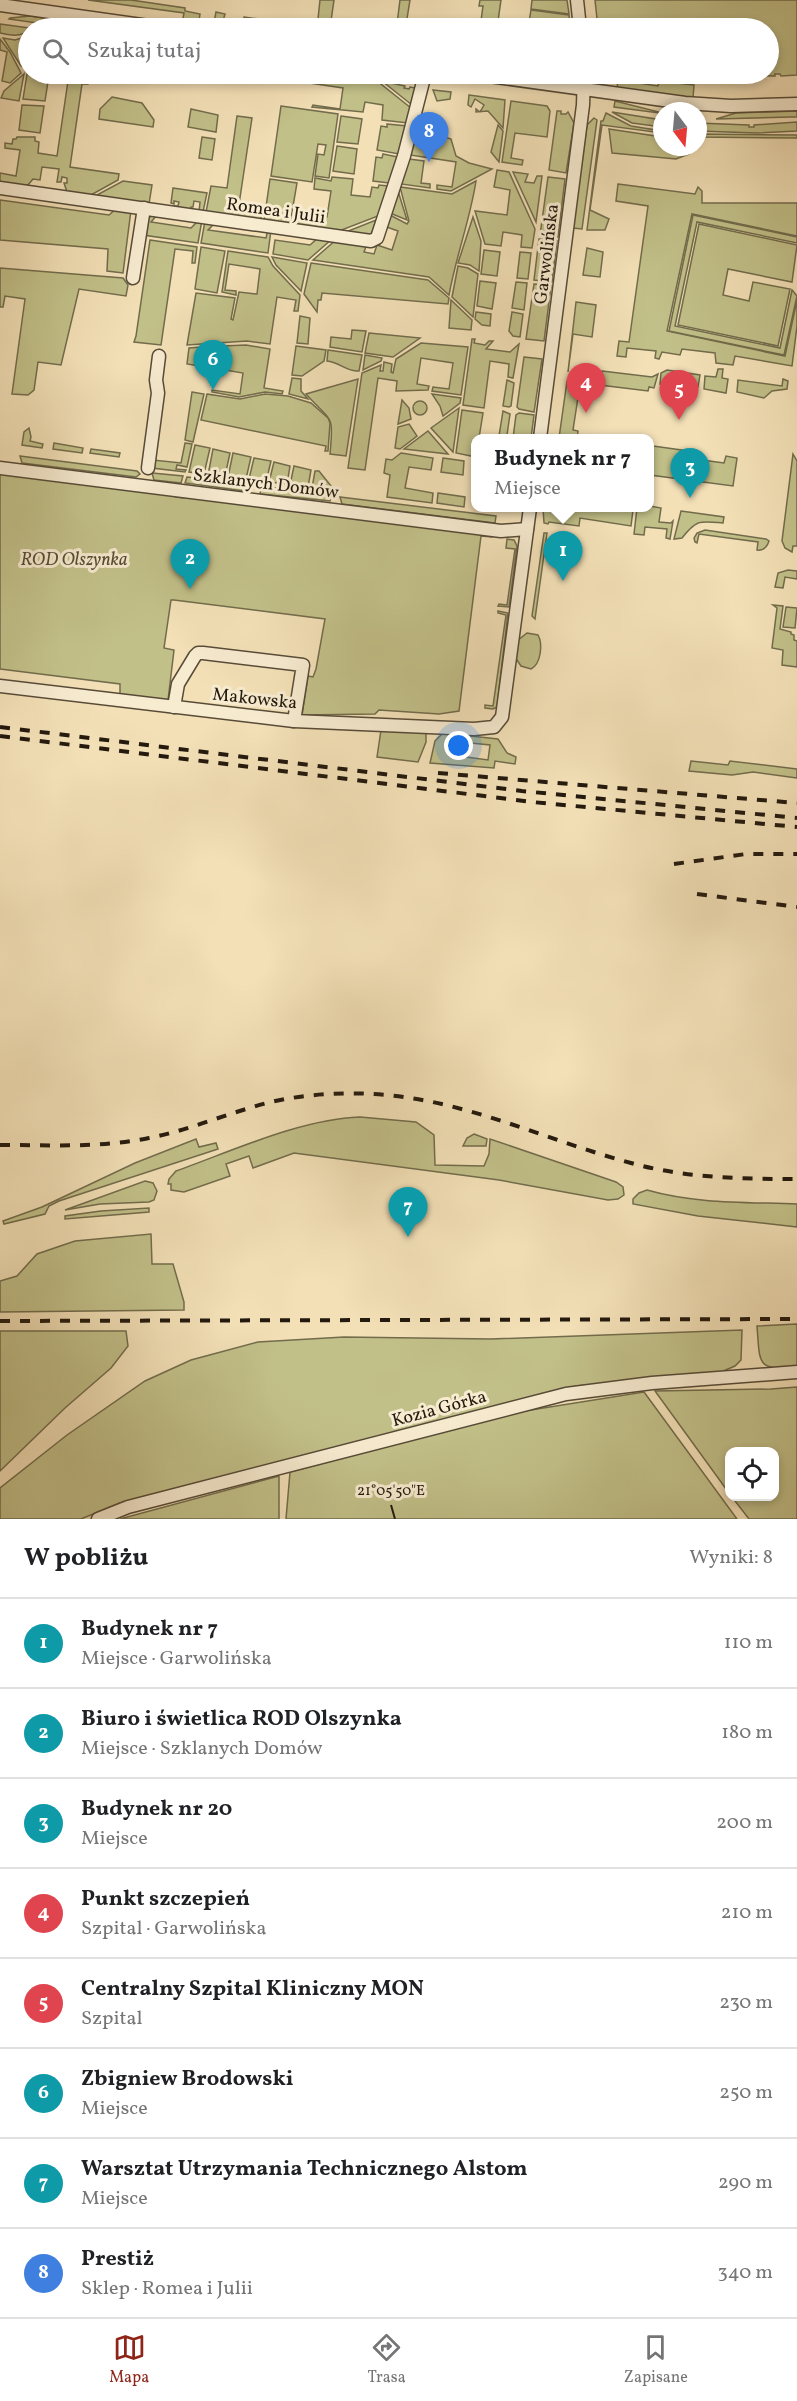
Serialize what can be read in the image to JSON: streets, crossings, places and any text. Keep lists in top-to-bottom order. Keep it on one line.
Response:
{"streets":{"street":["Romea i Julii","Garwolińska","Szklanych Domów","Makowska","Kozia Górka"]},"crossings":[["Szklanych Domów","Makowska"]],"parks":["ROD Olszynka"],"north":"bottom","page":{"search":"Szukaj tutaj","pins":["8","6","4","5","3","1","2","7"],"popup":["Budynek nr 7","Miejsce"],"heading":["W pobliżu","Wyniki: 8"],"list":[{"mark":"1","name":"Budynek nr 7","note":"Miejsce · Garwolińska","value":"110 m"},{"mark":"2","name":"Biuro i świetlica ROD Olszynka","note":"Miejsce · Szklanych Domów","value":"180 m"},{"mark":"3","name":"Budynek nr 20","note":"Miejsce","value":"200 m"},{"mark":"4","name":"Punkt szczepień","note":"Szpital · Garwolińska","value":"210 m"},{"mark":"5","name":"Centralny Szpital Kliniczny MON","note":"Szpital","value":"230 m"},{"mark":"6","name":"Zbigniew Brodowski","note":"Miejsce","value":"250 m"},{"mark":"7","name":"Warsztat Utrzymania Technicznego Alstom","note":"Miejsce","value":"290 m"},{"mark":"8","name":"Prestiż","note":"Sklep · Romea i Julii","value":"340 m"}],"nav":["Mapa","Trasa","Zapisane"]},"coordinates":["21°05'50\"E"]}
